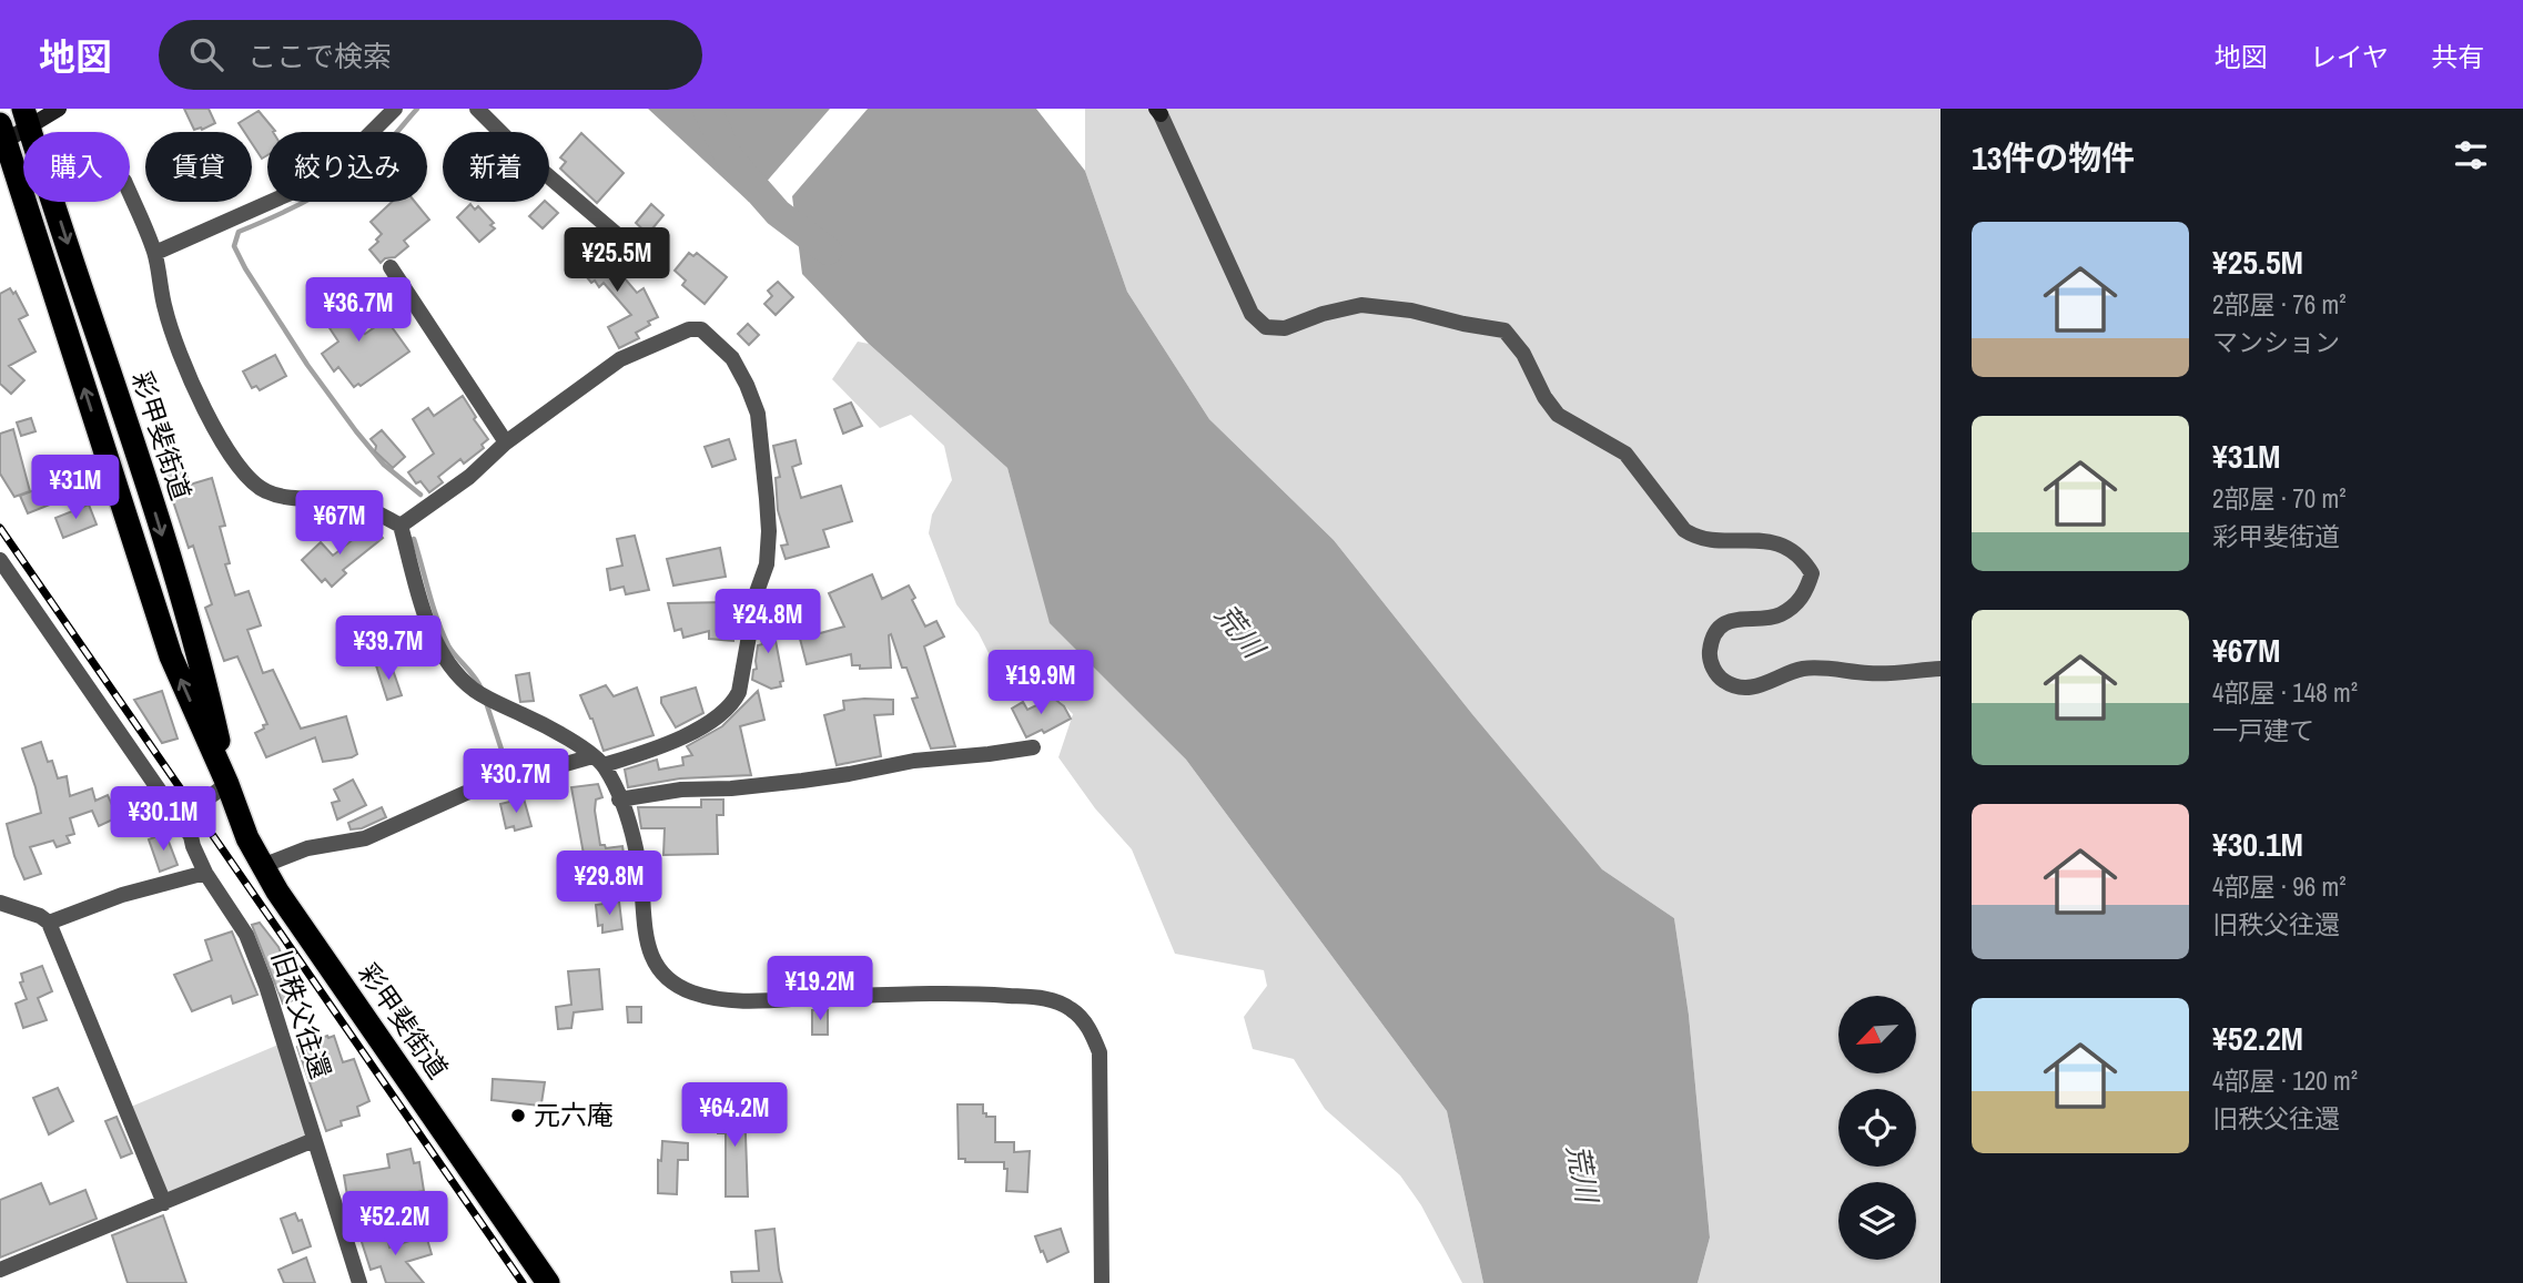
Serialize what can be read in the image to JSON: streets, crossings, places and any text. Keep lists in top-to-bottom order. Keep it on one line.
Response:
{"streets":{"highway":["彩甲斐街道"],"street":["旧秩父往還"]},"water":["荒川"],"places":["元六庵"],"north":"bottom left","page":{"header":"地図","search":"ここで検索","nav":["地図","レイヤ","共有"],"heading":"13件の物件","chip":["購入","賃貸","絞り込み","新着"],"list":[{"name":"¥25.5M","note":"2部屋 · 76 m² · マンション"},{"name":"¥31M","note":"2部屋 · 70 m² · 彩甲斐街道"},{"name":"¥67M","note":"4部屋 · 148 m² · 一戸建て"},{"name":"¥30.1M","note":"4部屋 · 96 m² · 旧秩父往還"},{"name":"¥52.2M","note":"4部屋 · 120 m² · 旧秩父往還"}],"price":["¥25.5M","¥36.7M","¥31M","¥67M","¥24.8M","¥39.7M","¥19.9M","¥30.7M","¥30.1M","¥29.8M","¥19.2M","¥64.2M","¥52.2M"]}}
